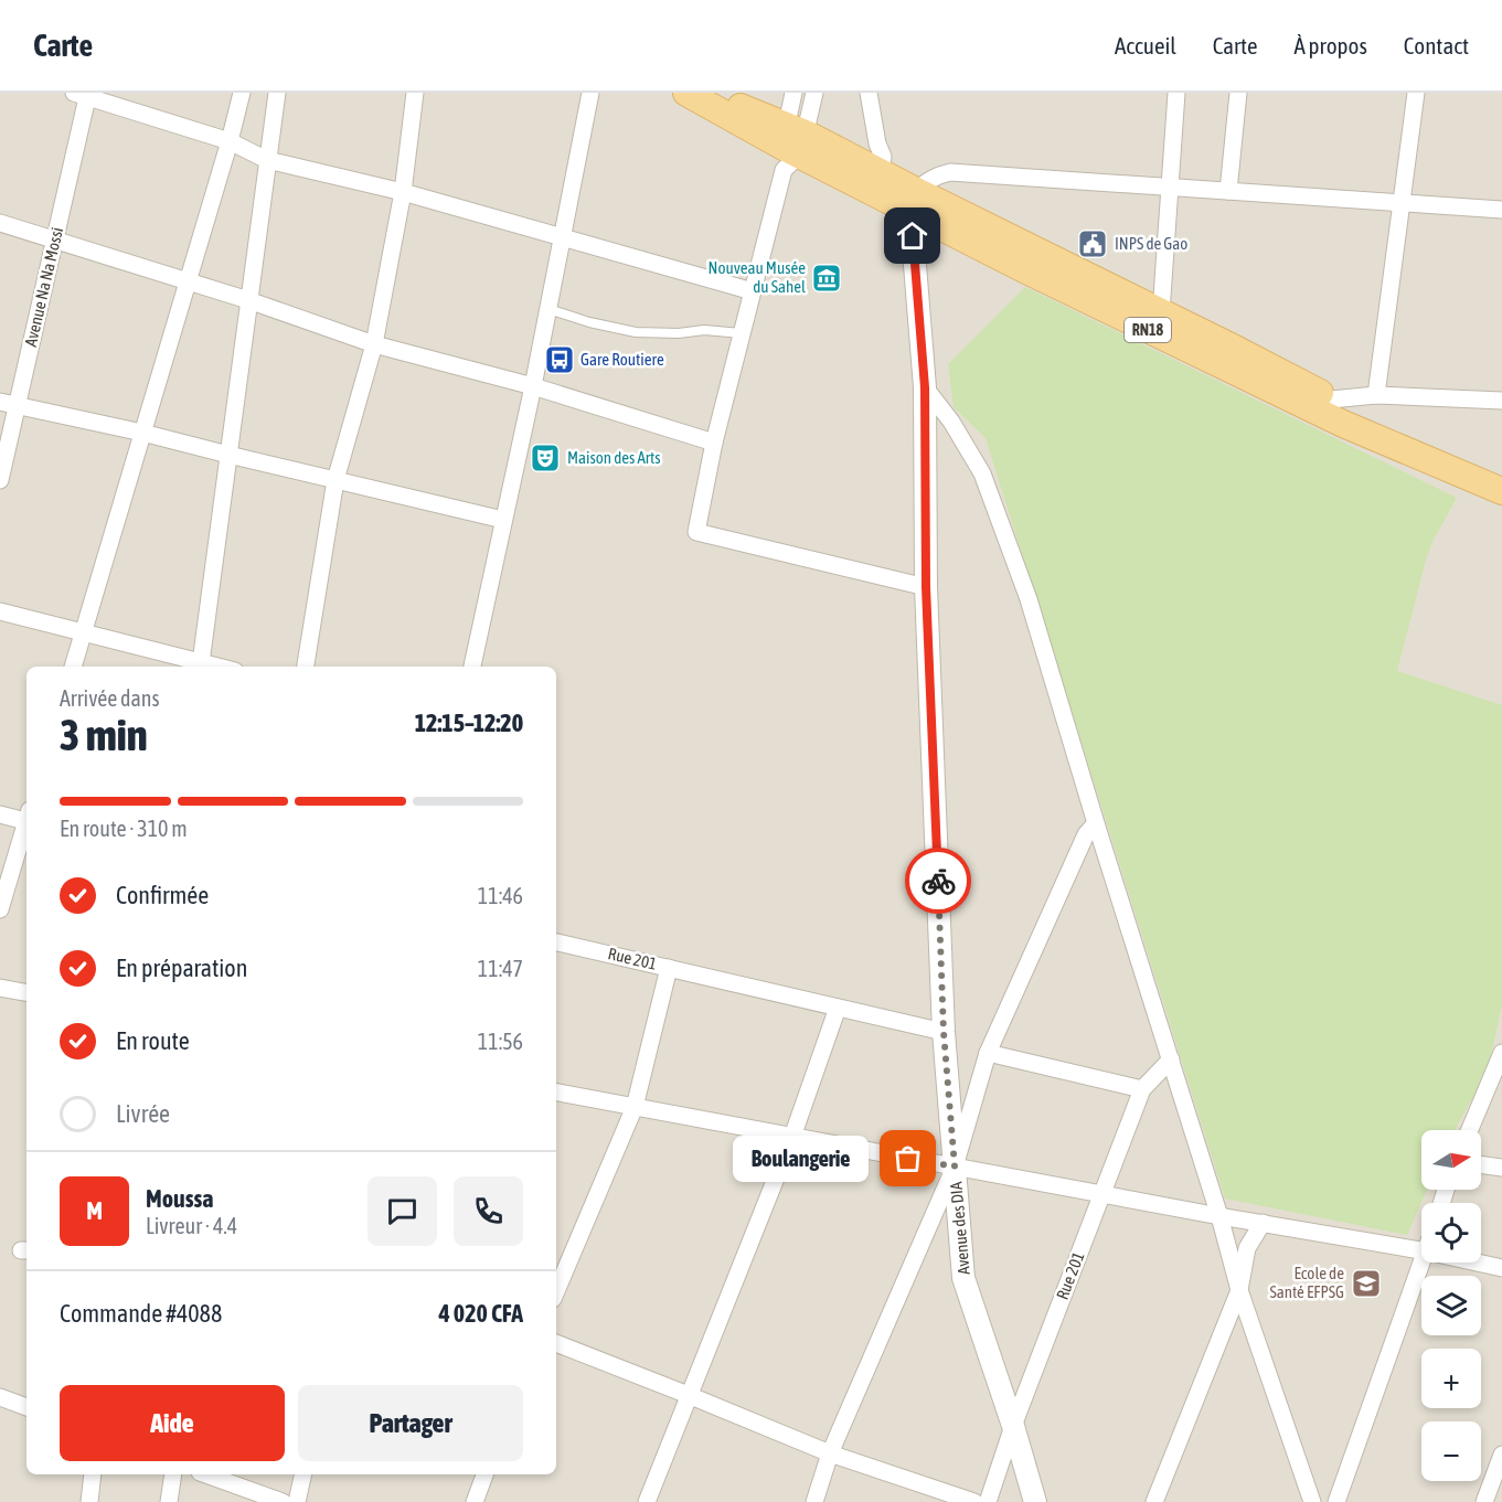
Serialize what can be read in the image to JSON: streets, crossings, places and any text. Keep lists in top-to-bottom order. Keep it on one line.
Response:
{"streets":{"main road":["RN18"],"street":["Avenue Na Na Mossi","Rue 201","Avenue des DIA"]},"crossings":[["RN18","Avenue des DIA"],["Rue 201","Avenue des DIA"]],"places":{"public building":["INPS de Gao"],"museum":["Nouveau Musée du Sahel"],"bus stop":["Gare Routiere"],"theatre":["Maison des Arts"],"other":["Boulangerie"],"school or university":["Ecole de Santé EFPSG"]},"north":"right","page":{"header":"Carte","nav":["Accueil","Carte","À propos","Contact"],"heading":["3 min","Arrivée dans","12:15–12:20"],"panel":["Moussa","Livreur · 4.4","Commande #4088","4 020 CFA"],"bar":"En route · 310 m","list":[["Confirmée","11:46"],["En préparation","11:47"],["En route","11:56"],"Livrée"],"map_buttons":["+","−"],"bubble":"Boulangerie","round":"M","buttons":["Aide","Partager"]}}
